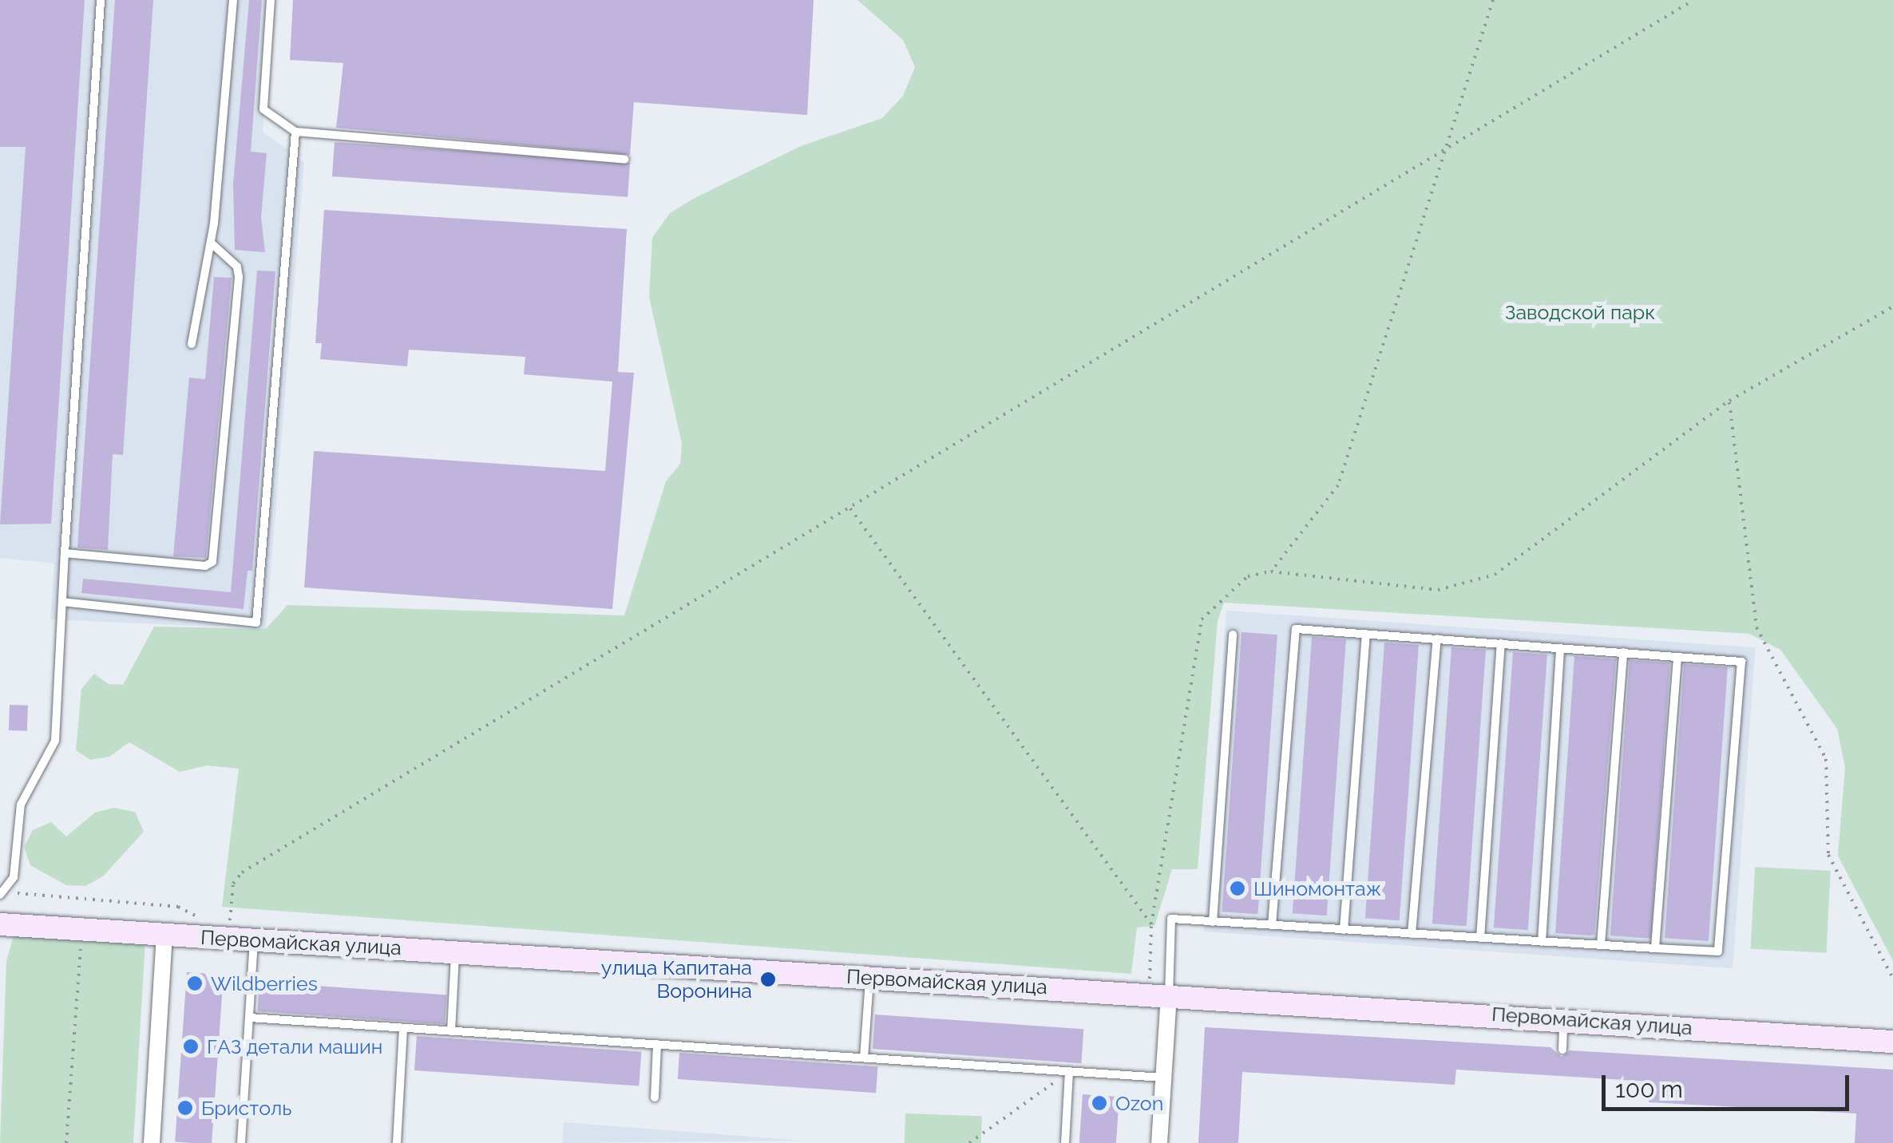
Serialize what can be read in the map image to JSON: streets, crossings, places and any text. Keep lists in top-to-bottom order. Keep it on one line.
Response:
{"streets":{"street":["Первомайская улица"]},"parks":["Заводской парк"],"places":["Шиномонтаж","улица Капитана Воронина","Wildberries","ГАЗ детали машин","Ozon","Бристоль"],"scale_bar":"100 m"}
